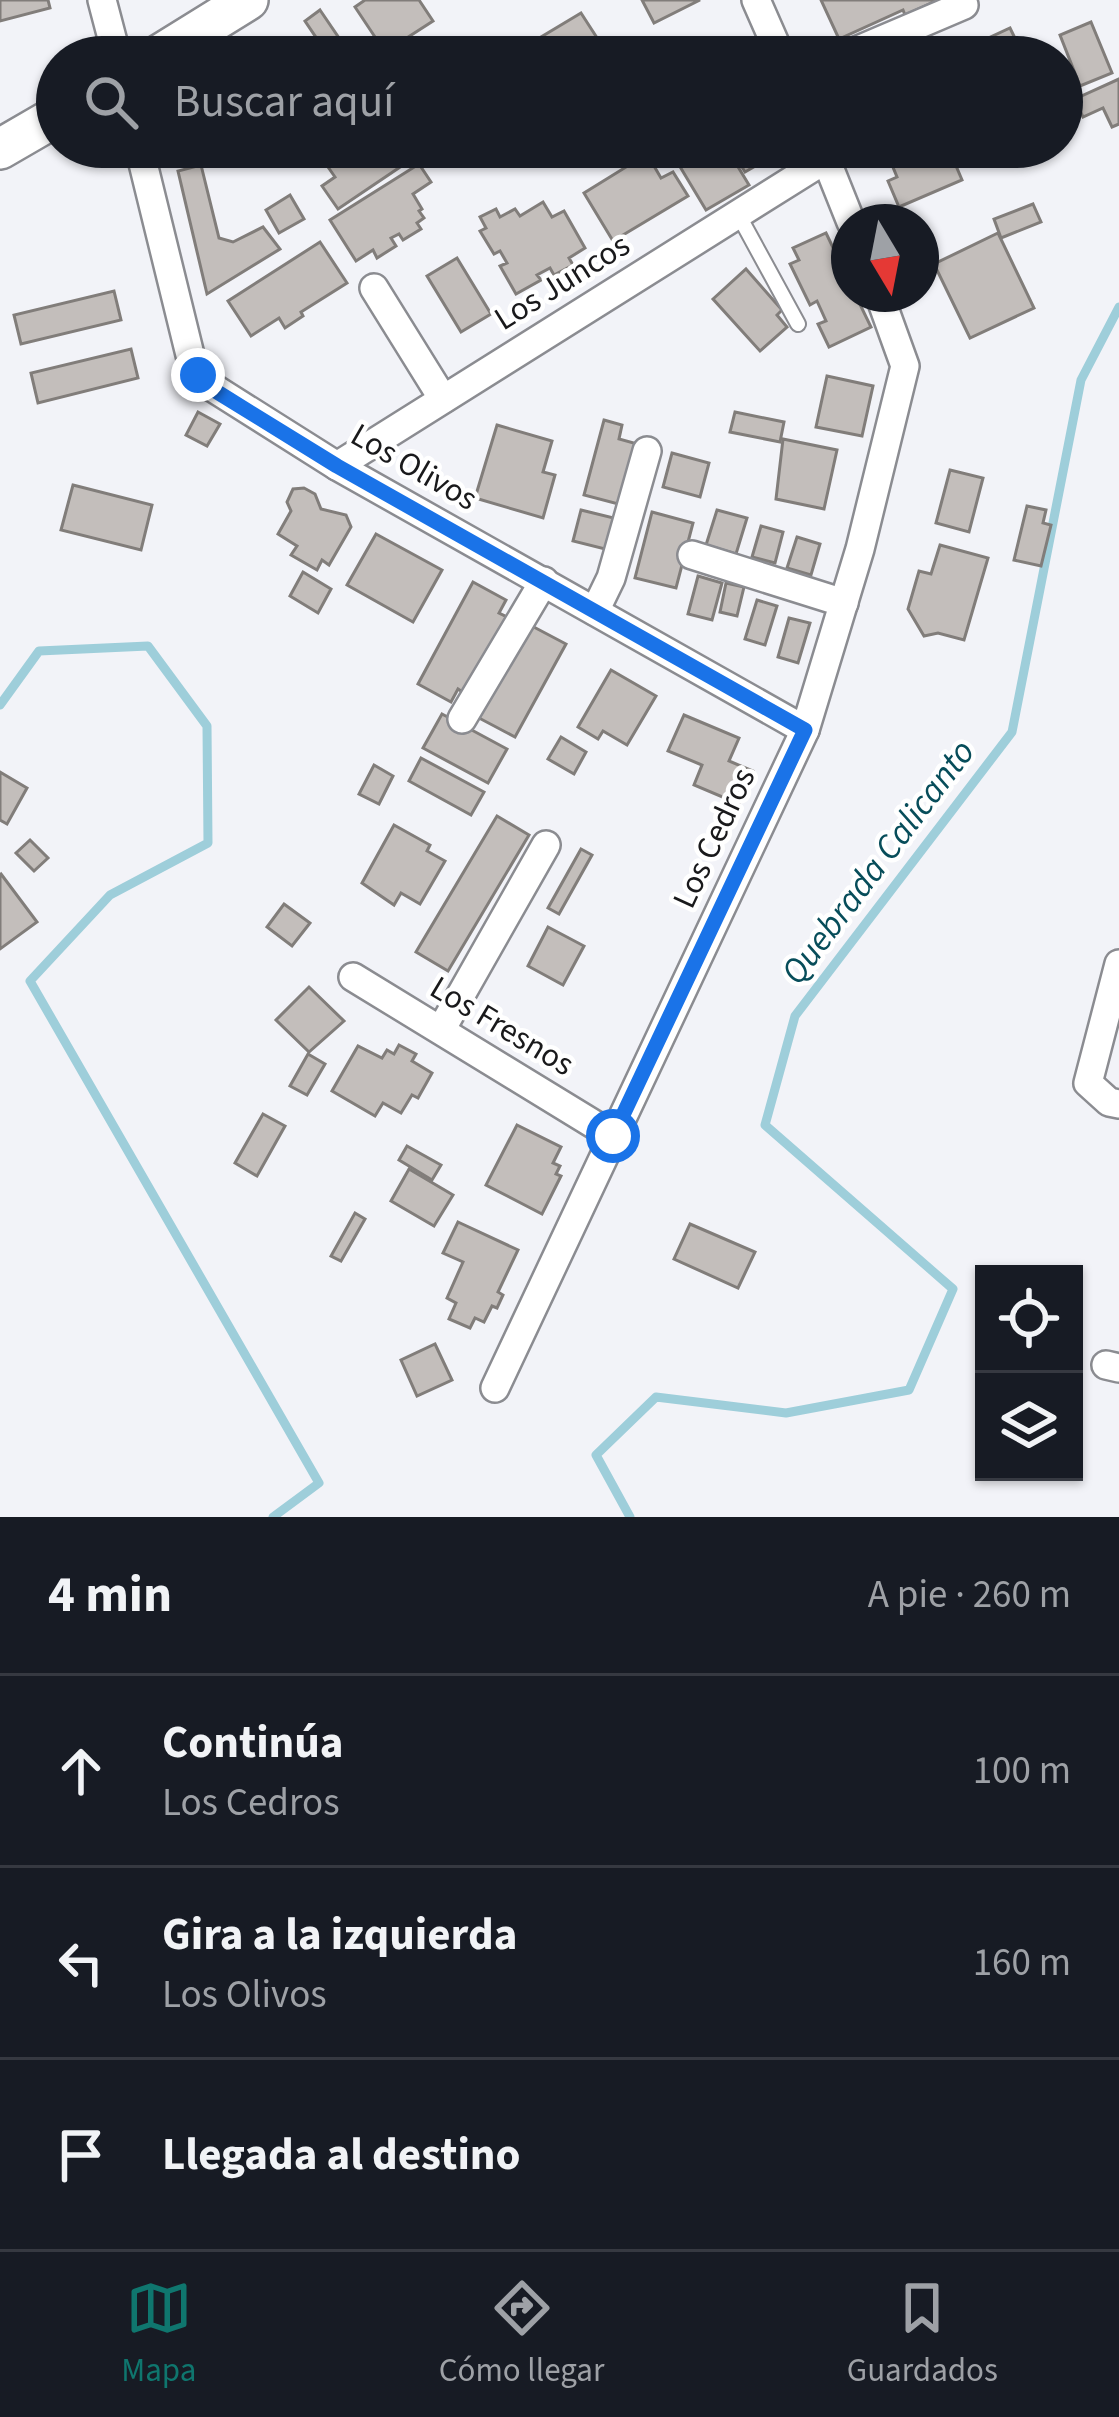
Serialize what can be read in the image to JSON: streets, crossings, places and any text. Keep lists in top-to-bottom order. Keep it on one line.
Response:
{"streets":{"street":["Los Juncos","Los Olivos","Los Cedros","Los Fresnos"]},"crossings":[["Los Juncos","Los Olivos"],["Los Olivos","Los Cedros"],["Los Cedros","Los Fresnos"]],"water":["Quebrada Calicanto"],"north":"bottom","page":{"search":"Buscar aquí","heading":["4 min","A pie · 260 m"],"list":[["Continúa","Los Cedros","100 m"],["Gira a la izquierda","Los Olivos","160 m"],"Llegada al destino"],"nav":["Mapa","Cómo llegar","Guardados"]}}
